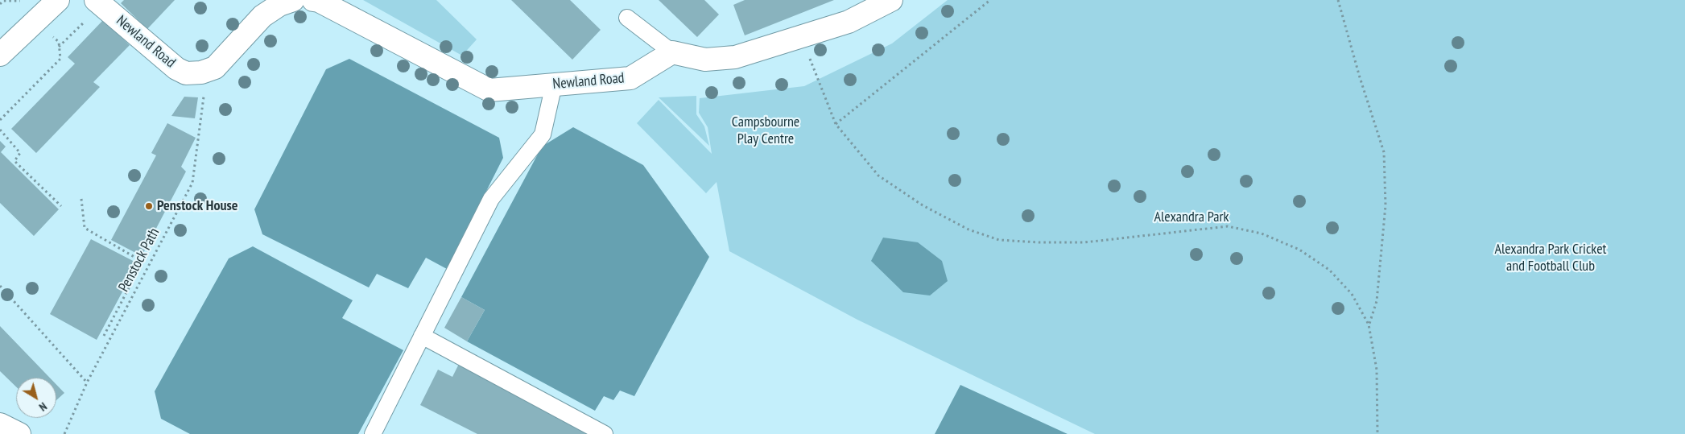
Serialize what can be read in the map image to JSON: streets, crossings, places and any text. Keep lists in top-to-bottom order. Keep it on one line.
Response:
{"streets":{"street":["Newland Road"],"path":["Penstock Path"]},"crossings":[["Newland Road","Penstock Path"]],"parks":["Campsbourne Play Centre","Alexandra Park","Alexandra Park Cricket and Football Club"],"places":["Penstock House"],"north":"bottom right"}
